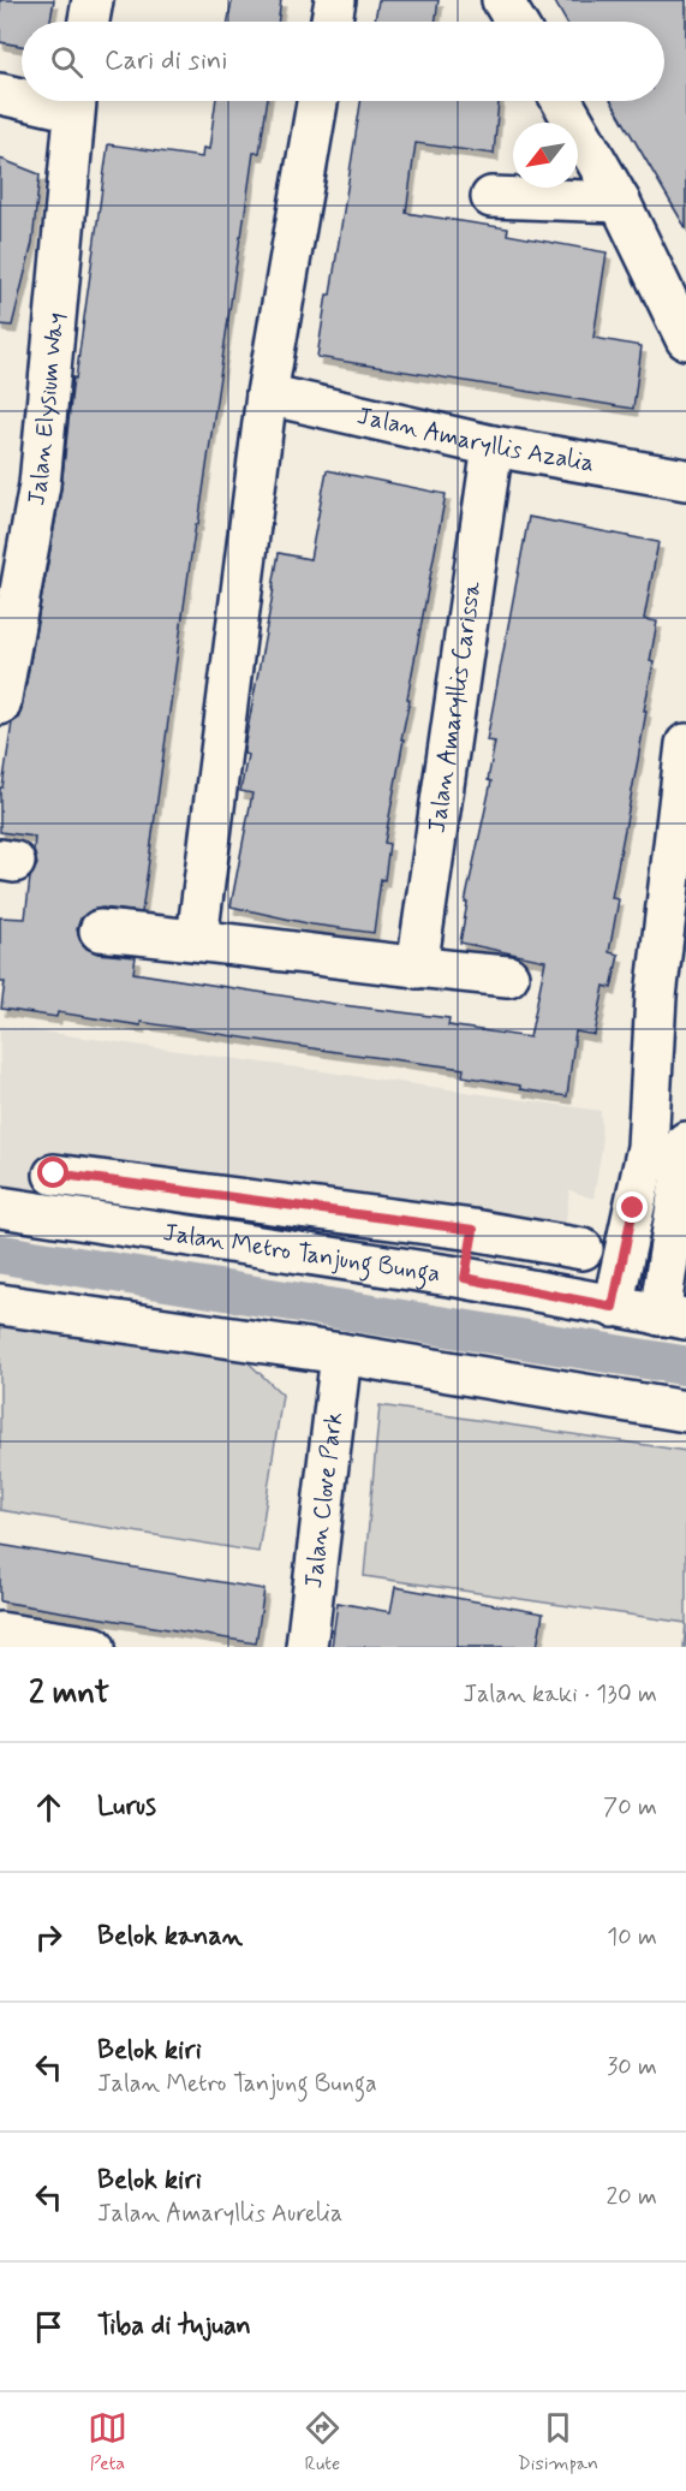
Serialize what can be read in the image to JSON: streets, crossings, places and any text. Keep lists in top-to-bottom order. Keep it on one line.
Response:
{"streets":{"street":["Jalan Elysium Way","Jalan Amaryllis Azalia","Jalan Amaryllis Carissa","Jalan Metro Tanjung Bunga","Jalan Clove Park"]},"crossings":[["Jalan Amaryllis Azalia","Jalan Amaryllis Carissa"]],"north":"bottom left","page":{"search":"Cari di sini","heading":["2 mnt","Jalan kaki · 130 m"],"list":[["Lurus","70 m"],["Belok kanan","10 m"],["Belok kiri","Jalan Metro Tanjung Bunga","30 m"],["Belok kiri","Jalan Amaryllis Aurelia","20 m"],"Tiba di tujuan"],"nav":["Peta","Rute","Disimpan"]}}
